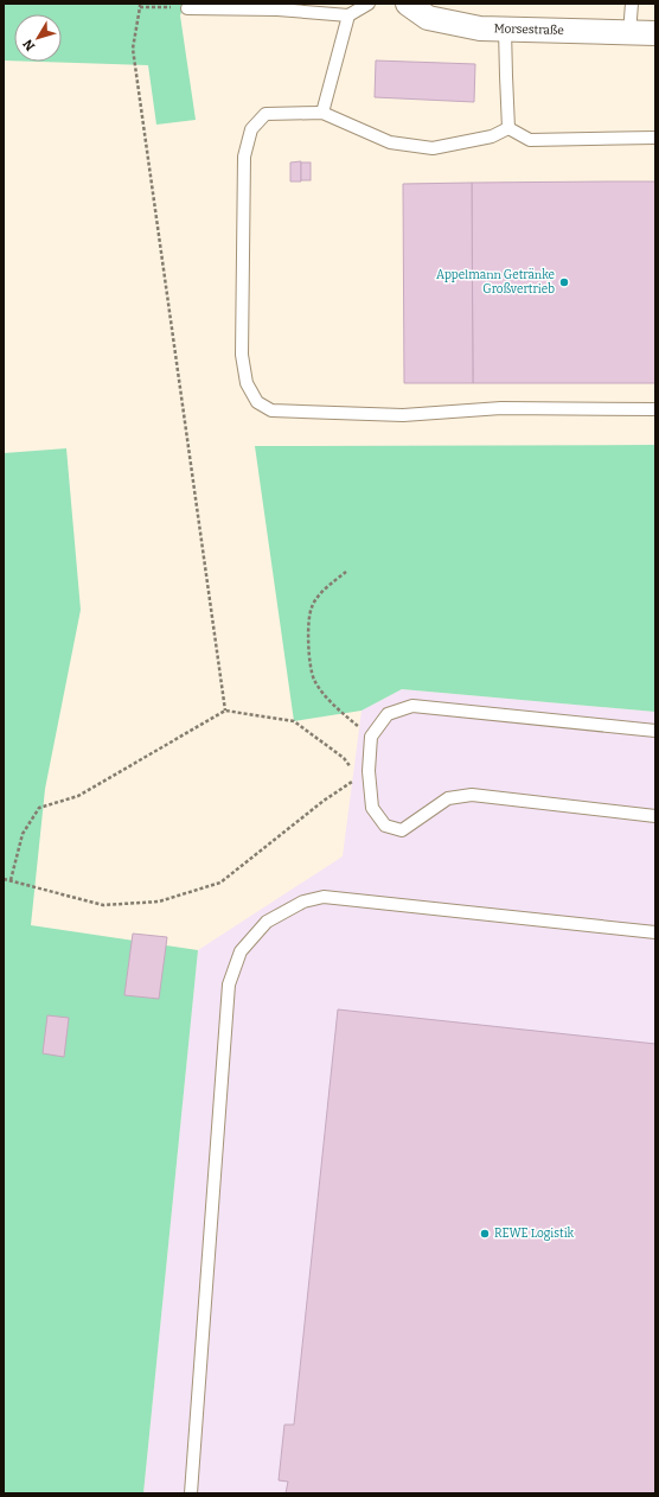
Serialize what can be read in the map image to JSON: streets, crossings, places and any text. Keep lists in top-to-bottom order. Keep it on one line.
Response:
{"streets":{"street":["Morsestraße"]},"places":["Appelmann Getränke Großvertrieb","REWE Logistik"],"north":"bottom left"}
